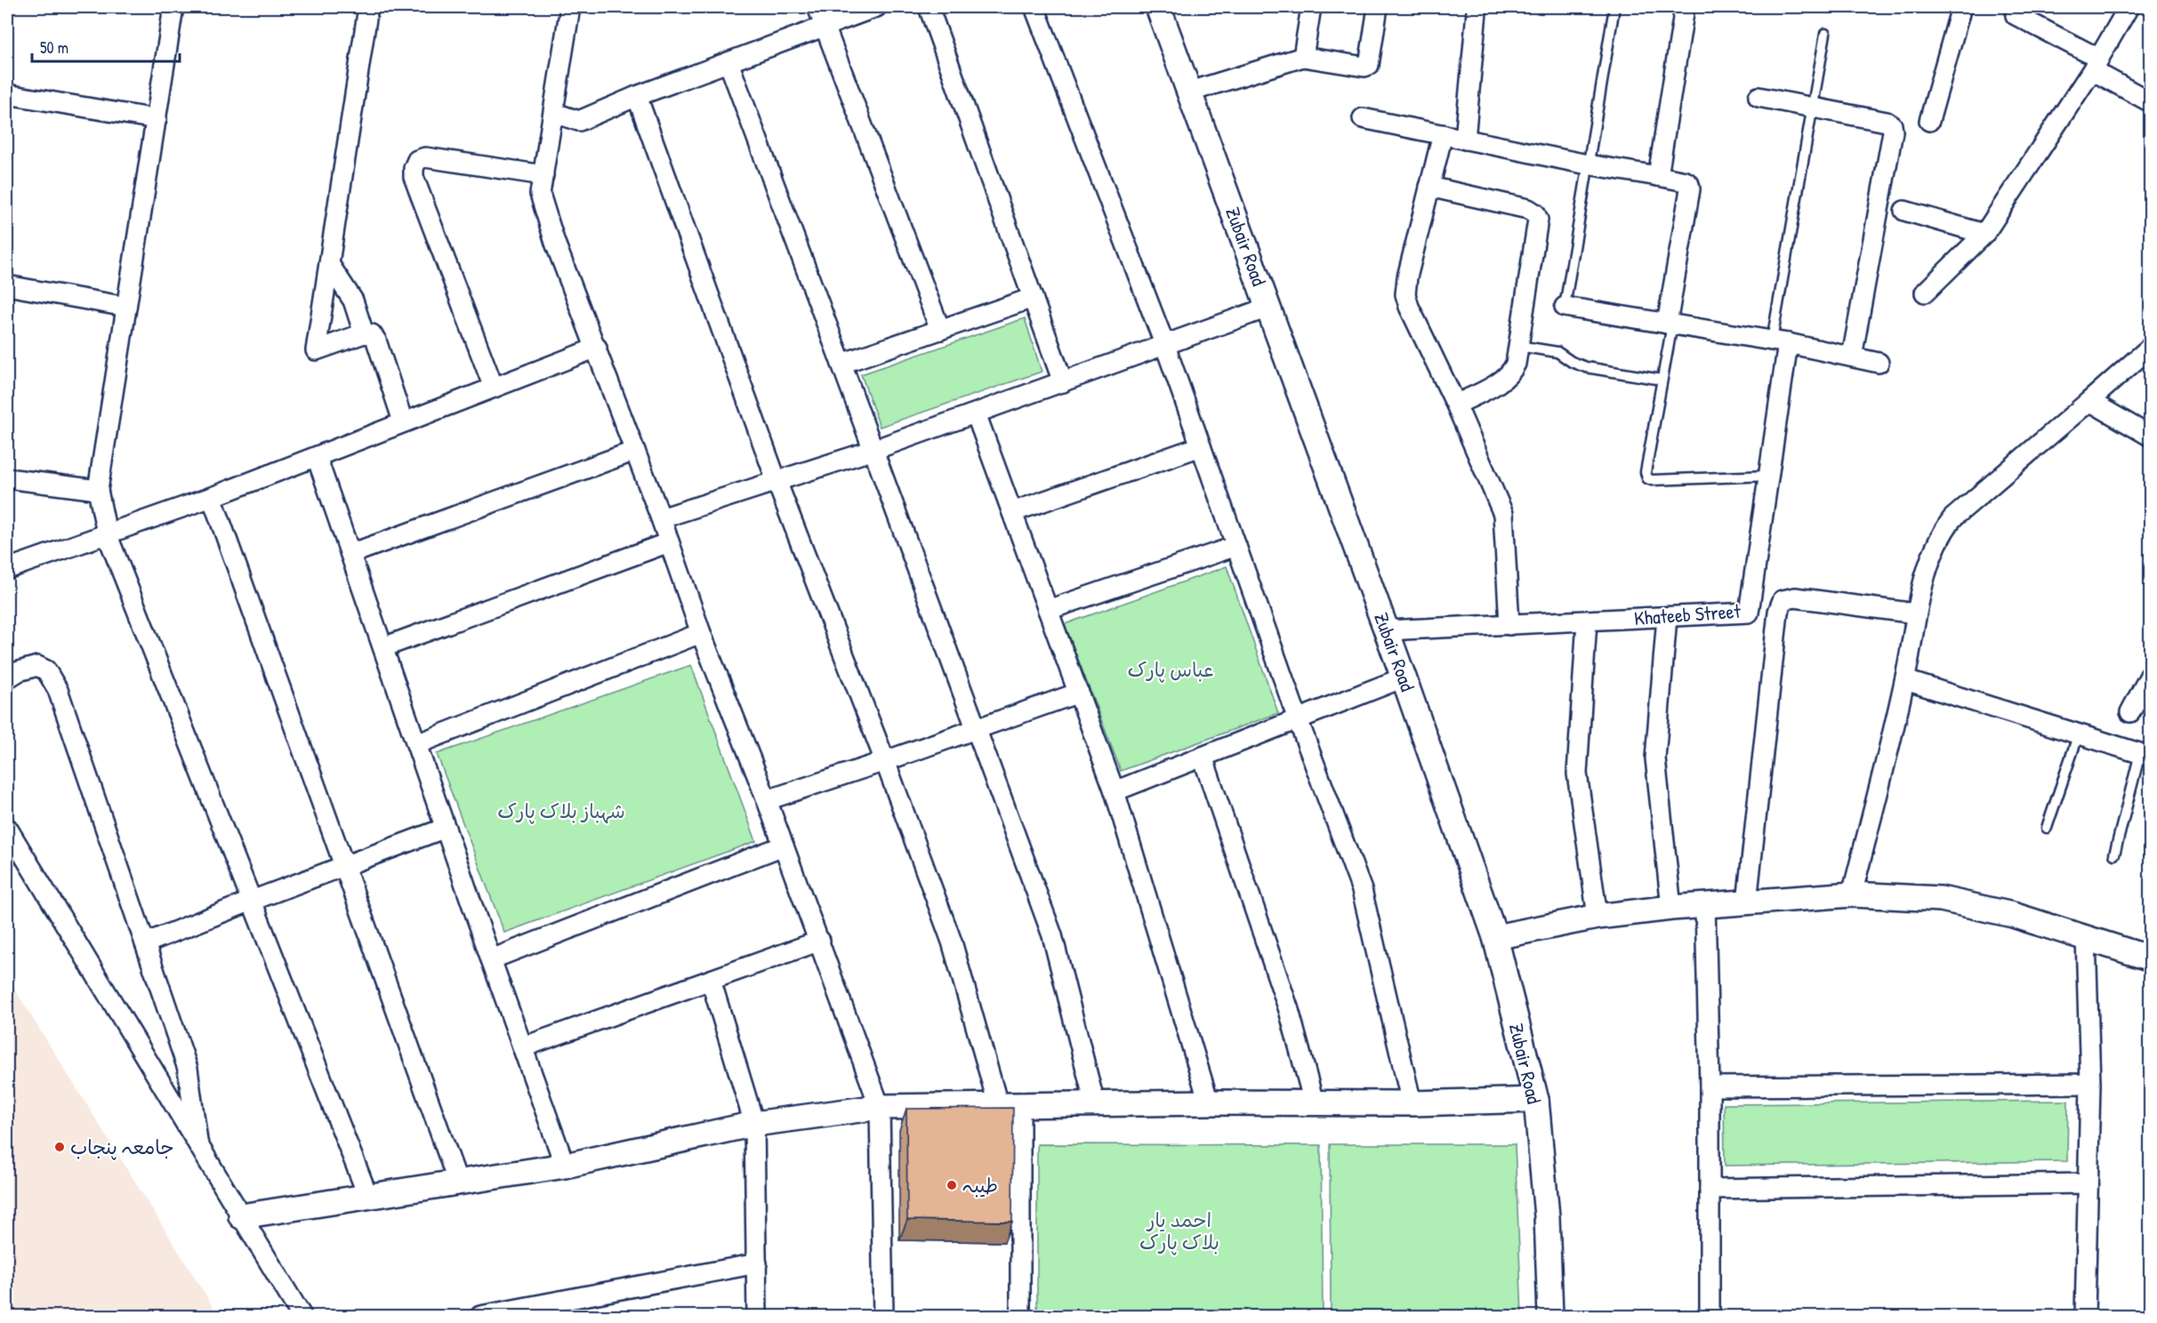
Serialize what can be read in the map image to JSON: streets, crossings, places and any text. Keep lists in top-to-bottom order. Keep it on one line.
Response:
{"streets":{"street":["Zubair Road","Khateeb Street"]},"crossings":[["Zubair Road","Khateeb Street"]],"parks":["عباس پارک","شہباز بلاک پارک","احمد یار بلاک پارک"],"places":["جامعہ پنجاب","طیبہ"],"scale_bar":"50 m"}
